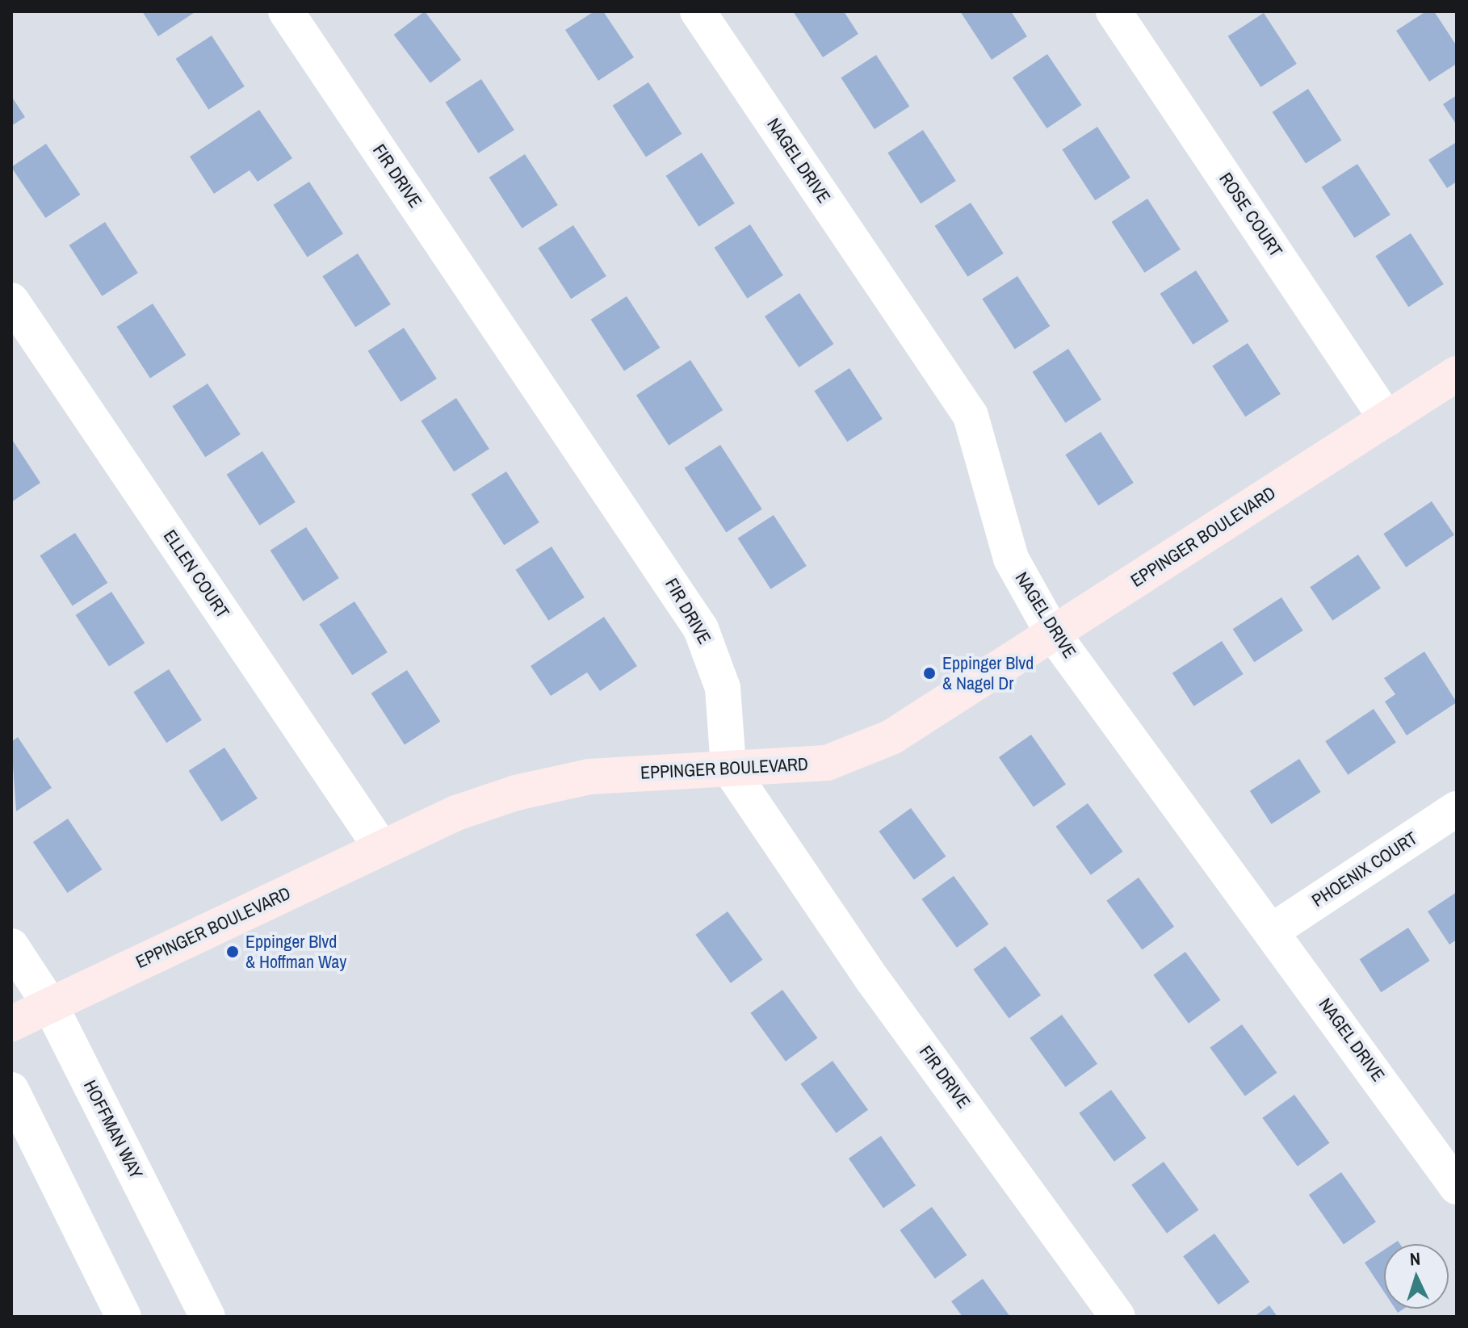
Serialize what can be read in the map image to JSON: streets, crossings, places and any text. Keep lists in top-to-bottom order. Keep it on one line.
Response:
{"streets":{"street":["NAGEL DRIVE","FIR DRIVE","ROSE COURT","EPPINGER BOULEVARD","ELLEN COURT","PHOENIX COURT","HOFFMAN WAY"]},"crossings":[["NAGEL DRIVE","EPPINGER BOULEVARD"],["NAGEL DRIVE","PHOENIX COURT"],["FIR DRIVE","EPPINGER BOULEVARD"],["ROSE COURT","EPPINGER BOULEVARD"],["EPPINGER BOULEVARD","ELLEN COURT"],["EPPINGER BOULEVARD","HOFFMAN WAY"]],"places":["Eppinger Blvd & Nagel Dr","Eppinger Blvd & Hoffman Way"],"north":"top"}
